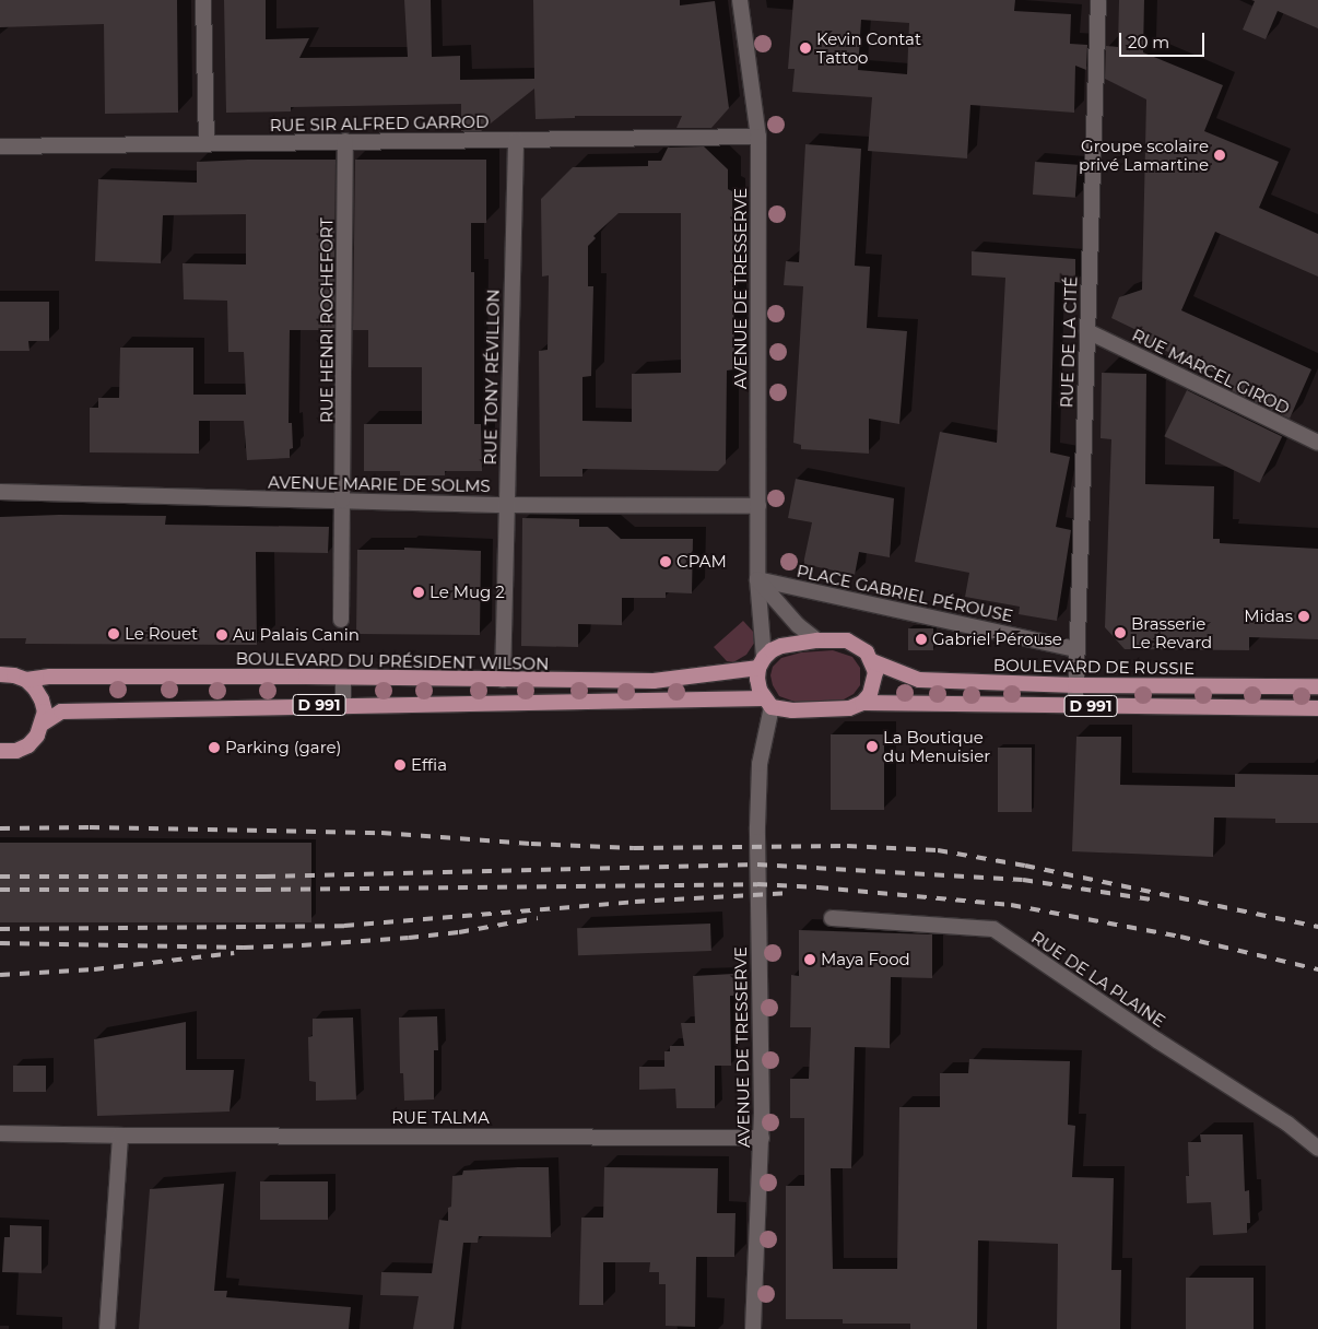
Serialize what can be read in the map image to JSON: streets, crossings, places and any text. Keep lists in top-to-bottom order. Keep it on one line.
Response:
{"streets":{"main road":["BOULEVARD DU PRÉSIDENT WILSON","BOULEVARD DE RUSSIE","D 991"],"street":["RUE SIR ALFRED GARROD","AVENUE DE TRESSERVE","RUE HENRI ROCHEFORT","RUE DE LA CITÉ","RUE MARCEL GIROD","RUE TONY RÉVILLON","AVENUE MARIE DE SOLMS","PLACE GABRIEL PÉROUSE","RUE DE LA PLAINE","RUE TALMA"]},"crossings":[["RUE SIR ALFRED GARROD","AVENUE DE TRESSERVE"],["RUE SIR ALFRED GARROD","RUE HENRI ROCHEFORT"],["RUE SIR ALFRED GARROD","RUE TONY RÉVILLON"],["AVENUE DE TRESSERVE","AVENUE MARIE DE SOLMS"],["AVENUE DE TRESSERVE","PLACE GABRIEL PÉROUSE"],["AVENUE DE TRESSERVE","BOULEVARD DU PRÉSIDENT WILSON"],["AVENUE DE TRESSERVE","BOULEVARD DE RUSSIE"],["AVENUE DE TRESSERVE","D 991"],["AVENUE DE TRESSERVE","RUE TALMA"],["RUE HENRI ROCHEFORT","AVENUE MARIE DE SOLMS"],["RUE DE LA CITÉ","RUE MARCEL GIROD"],["RUE DE LA CITÉ","PLACE GABRIEL PÉROUSE"],["RUE DE LA CITÉ","BOULEVARD DE RUSSIE"],["RUE DE LA CITÉ","D 991"],["RUE TONY RÉVILLON","AVENUE MARIE DE SOLMS"],["RUE TONY RÉVILLON","BOULEVARD DU PRÉSIDENT WILSON"],["BOULEVARD DU PRÉSIDENT WILSON","BOULEVARD DE RUSSIE"],["BOULEVARD DU PRÉSIDENT WILSON","D 991"],["BOULEVARD DE RUSSIE","D 991"]],"places":["Kevin Contat Tattoo","Groupe scolaire privé Lamartine","CPAM","Le Mug 2","Midas","Brasserie Le Revard","Le Rouet","Au Palais Canin","Gabriel Pérouse","La Boutique du Menuisier","Parking (gare)","Effia","Maya Food"],"scale_bar":"20 m"}
